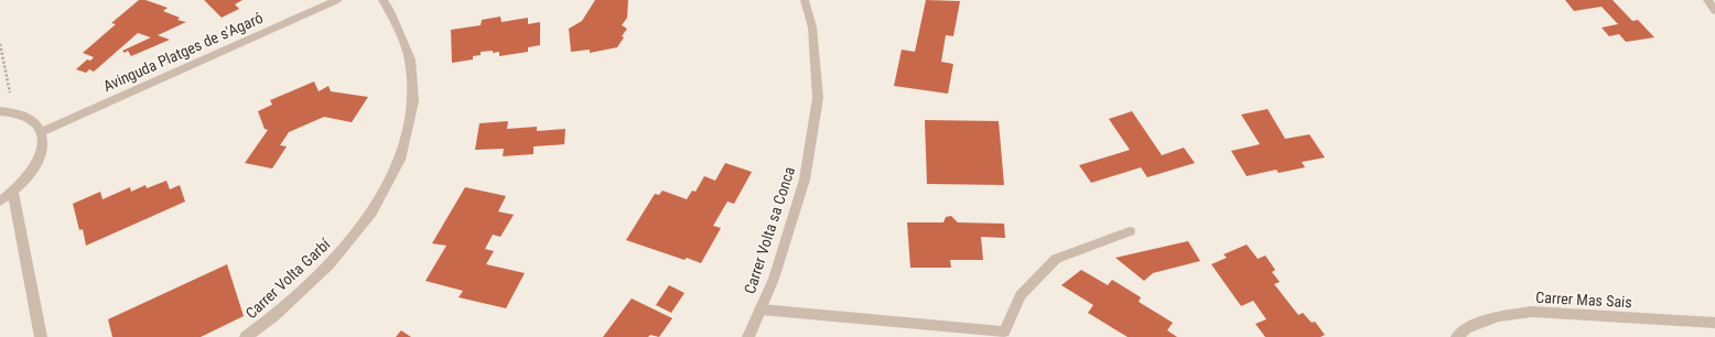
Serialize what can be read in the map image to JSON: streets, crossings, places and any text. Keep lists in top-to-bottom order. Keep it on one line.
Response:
{"streets":{"street":["Avinguda Platges de s'Agaró","Carrer Volta sa Conca","Carrer Volta Garbí","Carrer Mas Sais"]}}
